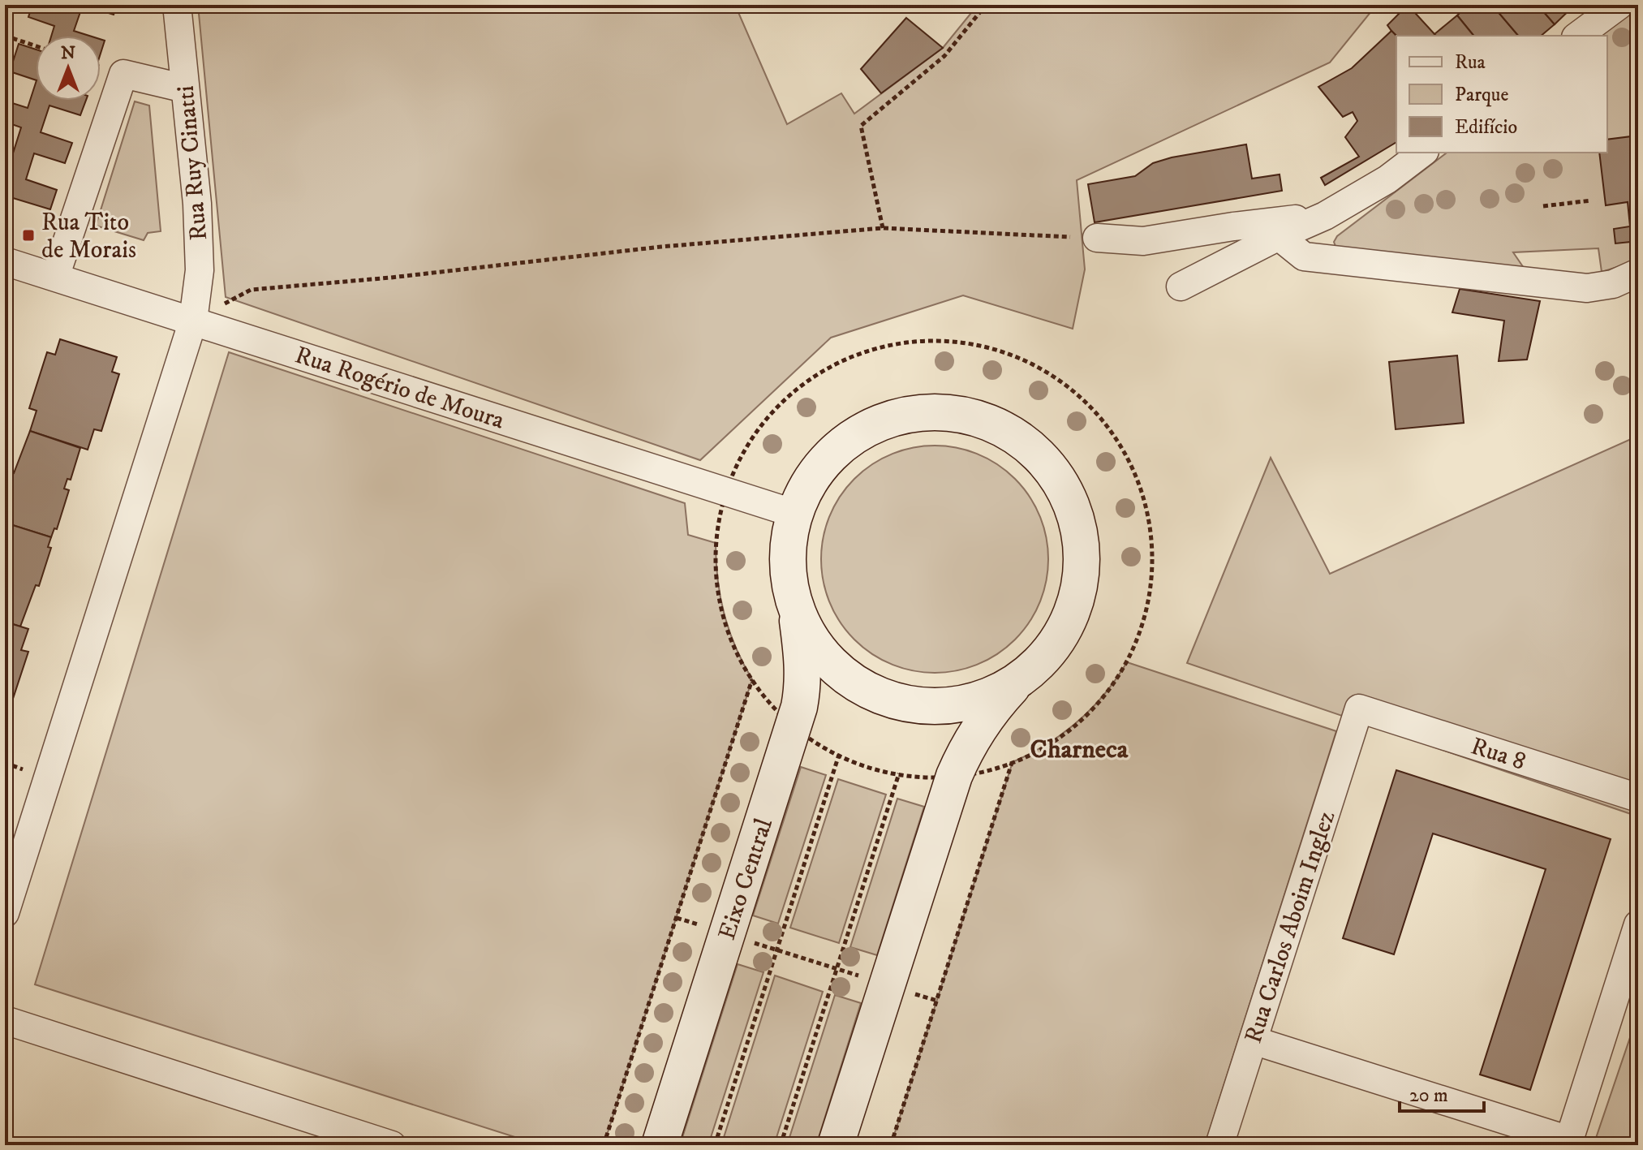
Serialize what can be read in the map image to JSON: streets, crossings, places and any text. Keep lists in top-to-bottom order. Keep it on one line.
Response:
{"streets":{"main road":["Eixo Central"],"street":["Rua Ruy Cinatti","Rua Rogério de Moura","Rua 8","Rua Carlos Aboim Inglez"]},"crossings":[["Rua Ruy Cinatti","Rua Rogério de Moura"],["Rua 8","Rua Carlos Aboim Inglez"]],"districts":["Charneca"],"places":{"transit":["Rua Tito de Morais"]},"legend":["Rua","Parque","Edifício"],"scale_bar":"20 m","north":"top"}
